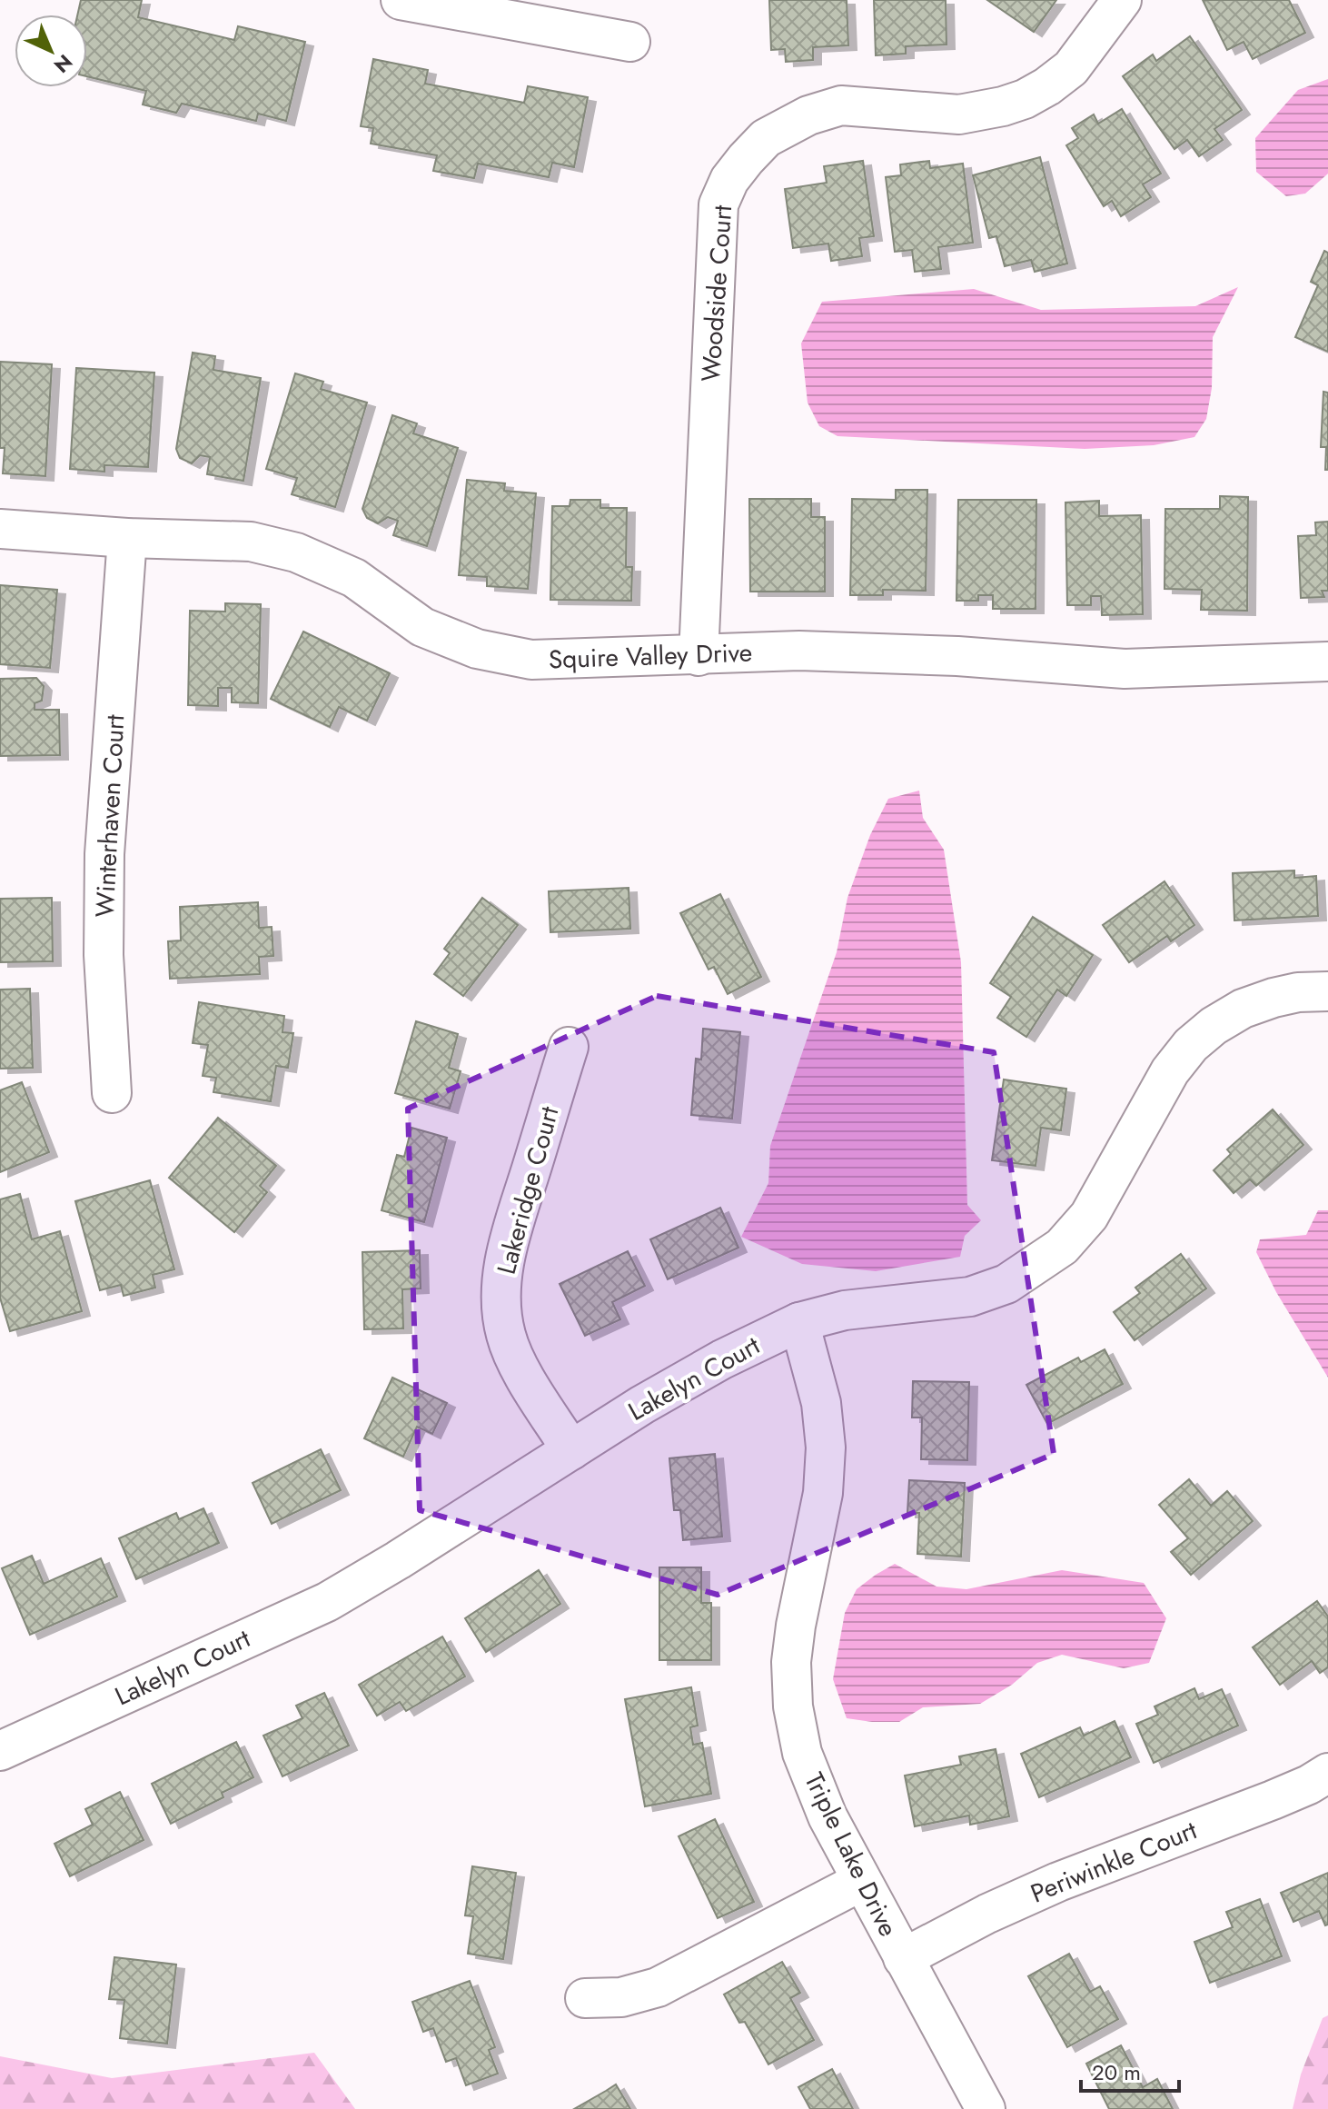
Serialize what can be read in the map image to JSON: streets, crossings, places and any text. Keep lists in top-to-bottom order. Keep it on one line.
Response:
{"streets":{"street":["Woodside Court","Squire Valley Drive","Winterhaven Court","Lakeridge Court","Lakelyn Court","Triple Lake Drive","Periwinkle Court"]},"crossings":[["Woodside Court","Squire Valley Drive"],["Squire Valley Drive","Winterhaven Court"],["Lakeridge Court","Lakelyn Court"],["Lakelyn Court","Triple Lake Drive"],["Triple Lake Drive","Periwinkle Court"]],"scale_bar":"20 m","north":"bottom right"}
